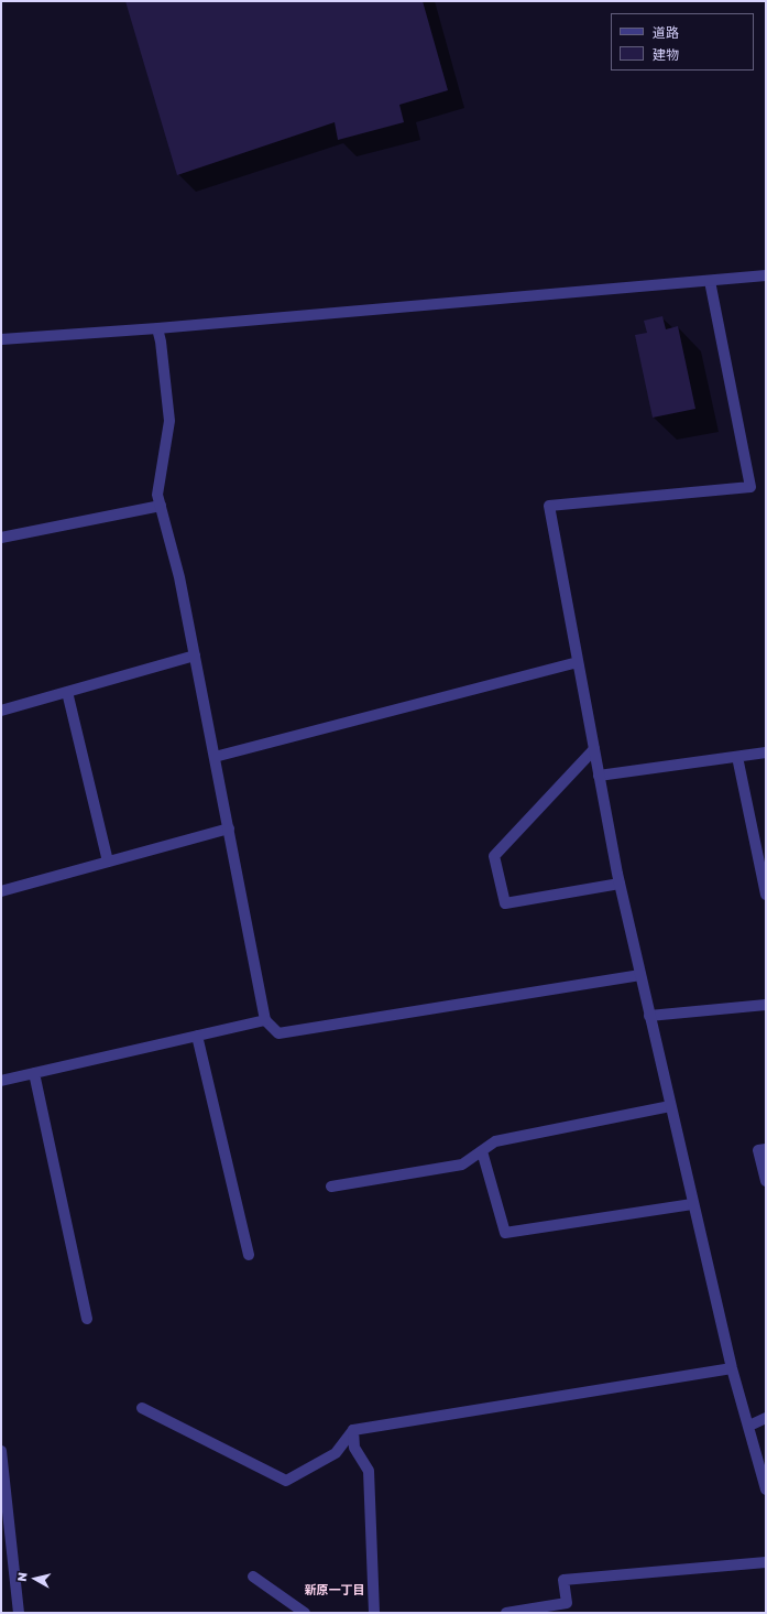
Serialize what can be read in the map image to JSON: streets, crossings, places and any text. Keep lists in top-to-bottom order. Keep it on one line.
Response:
{"districts":["新原一丁目"],"legend":["道路","建物"],"north":"left"}
